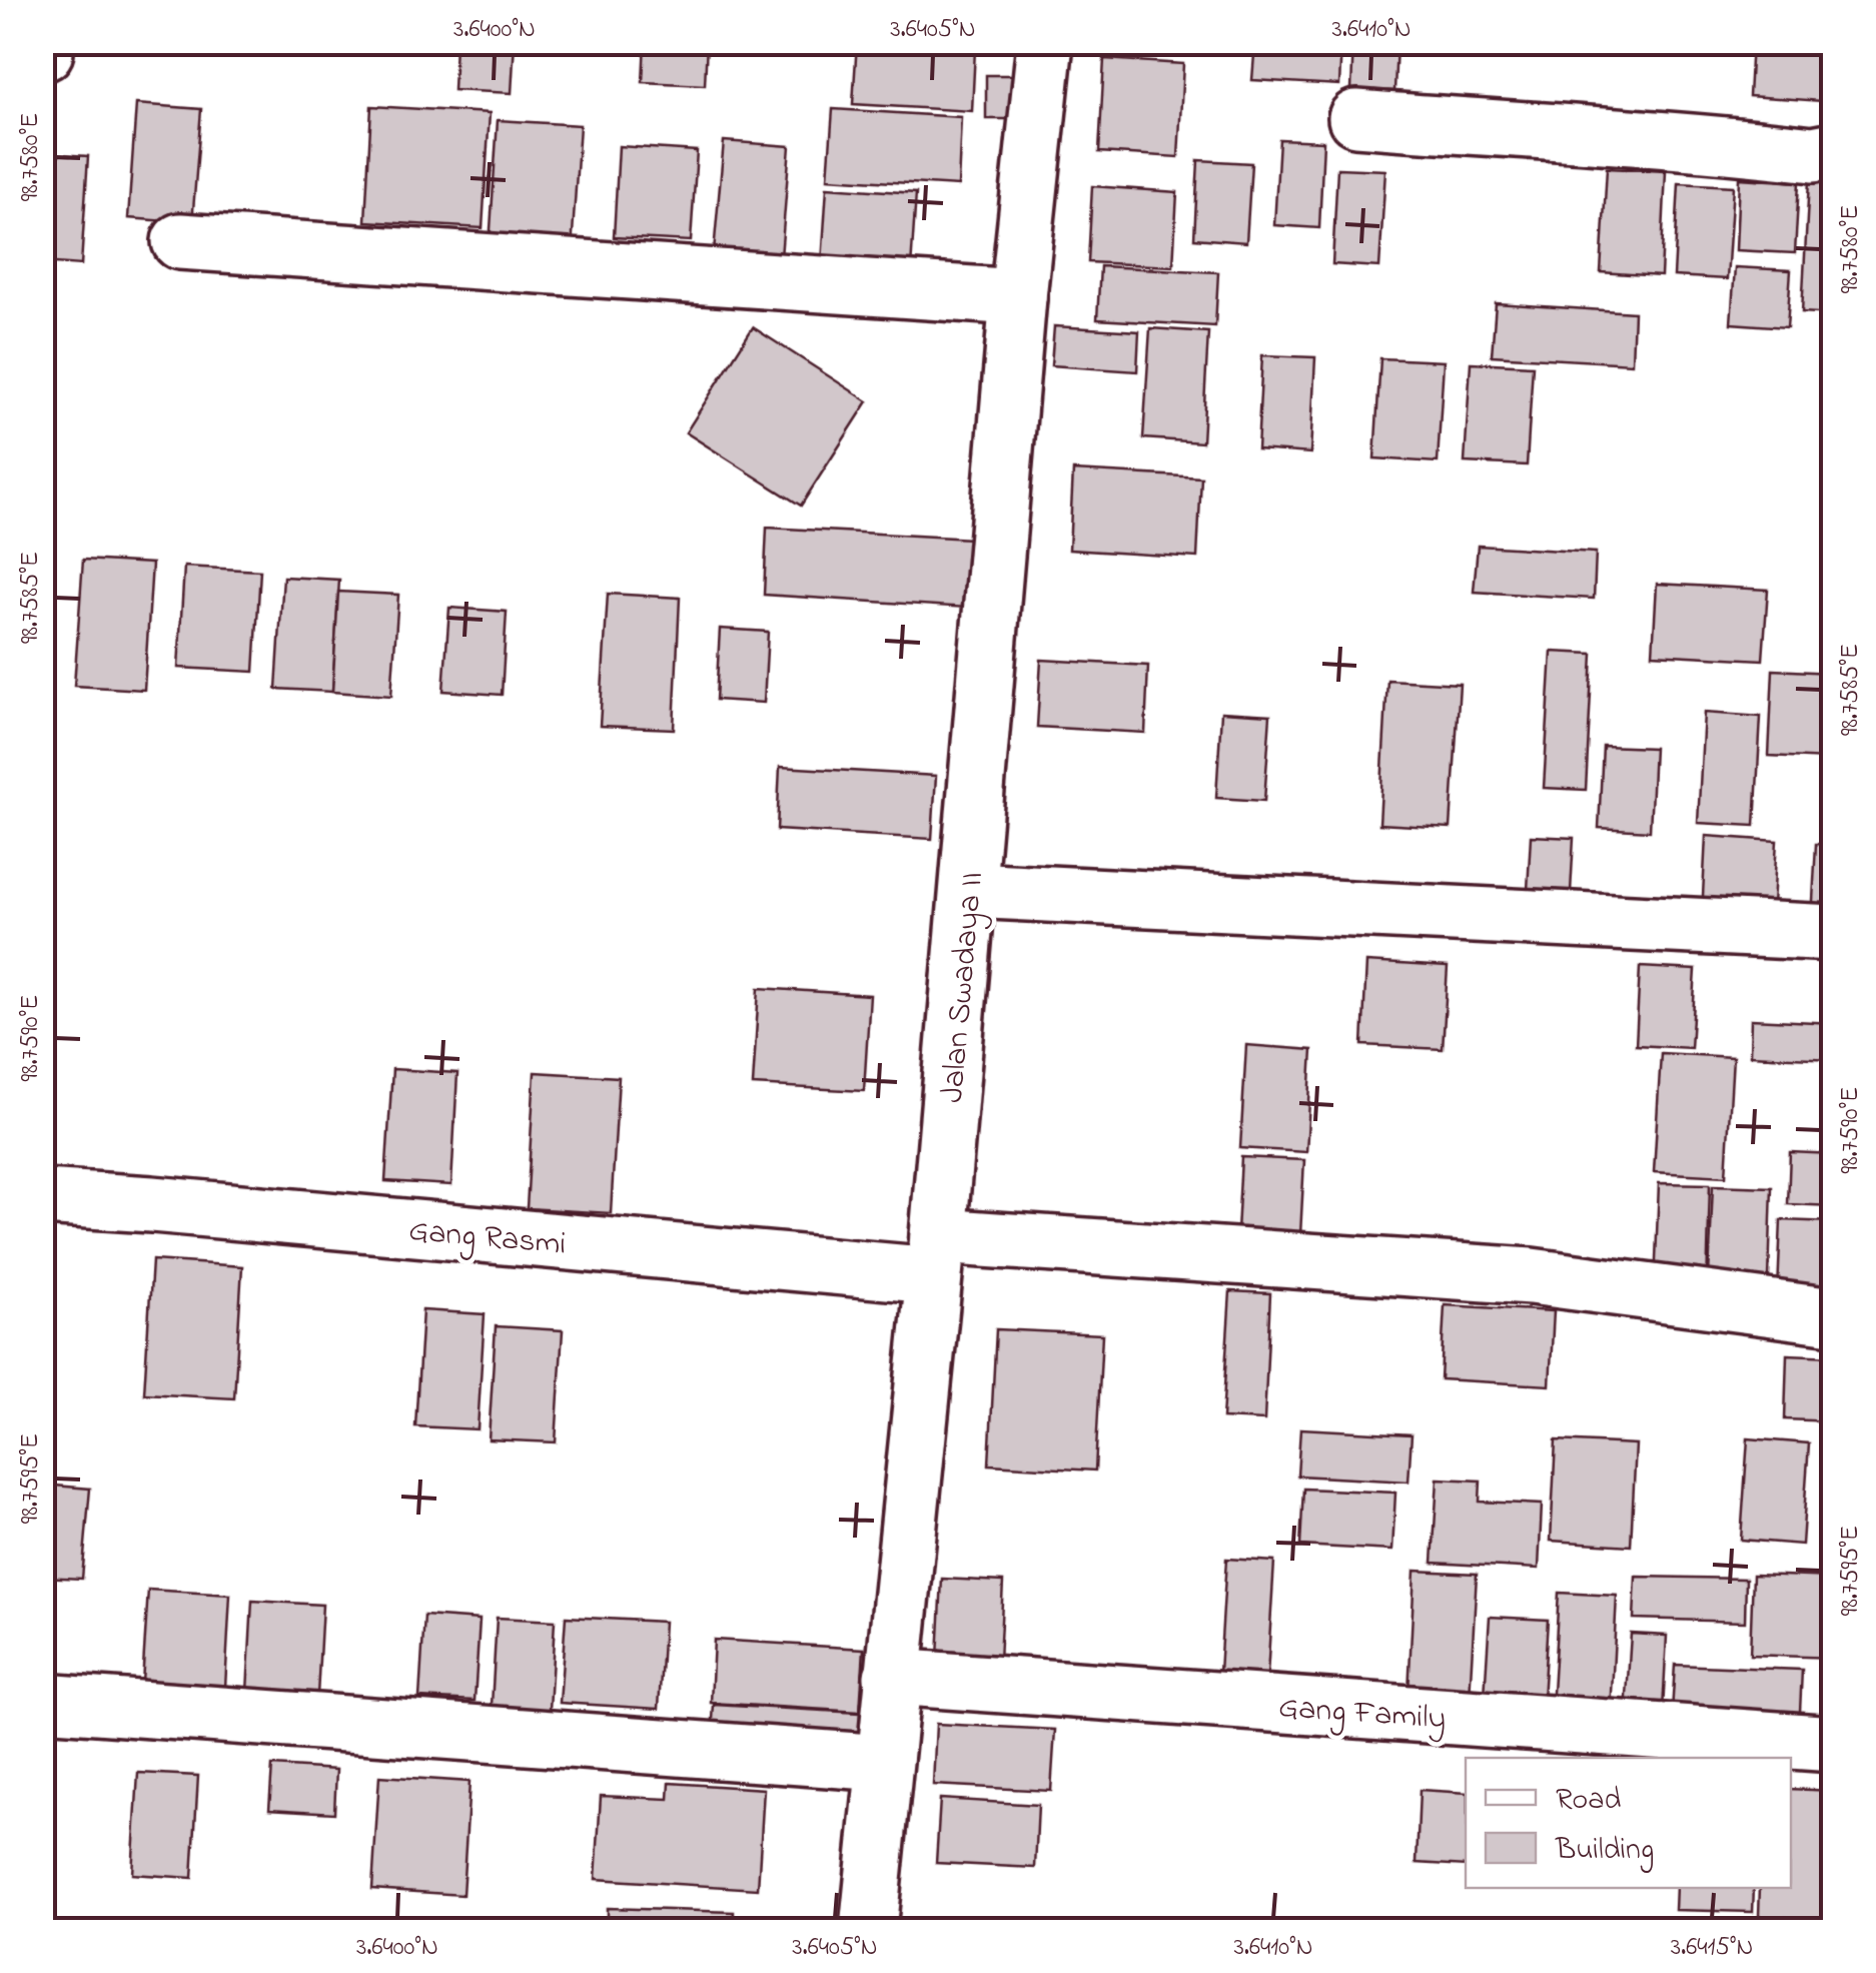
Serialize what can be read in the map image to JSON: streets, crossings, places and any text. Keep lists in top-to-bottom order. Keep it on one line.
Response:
{"streets":{"street":["Jalan Swadaya II","Gang Rasmi","Gang Family"]},"crossings":[["Jalan Swadaya II","Gang Rasmi"],["Jalan Swadaya II","Gang Family"]],"legend":["Road","Building"],"coordinates":["3.6400°N","3.6405°N","3.6410°N","98.7580°E","98.7585°E","98.7590°E","98.7595°E","3.6415°N"]}
